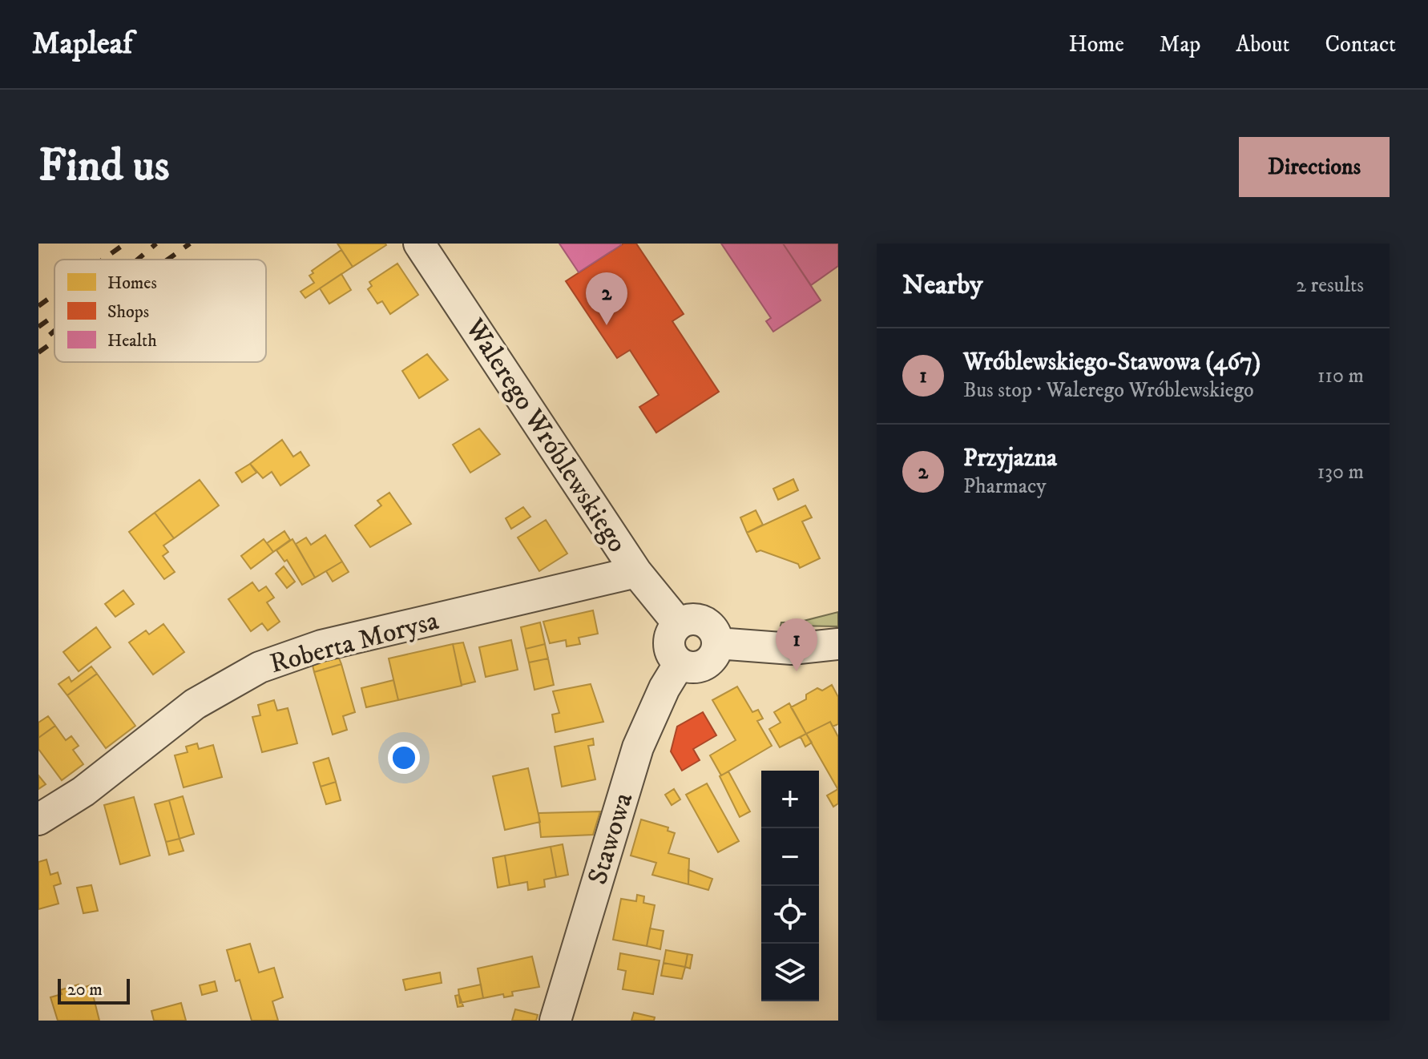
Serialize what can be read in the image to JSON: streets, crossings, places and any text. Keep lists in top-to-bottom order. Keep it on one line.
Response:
{"streets":{"street":["Walerego Wróblewskiego","Roberta Morysa","Stawowa"]},"crossings":[["Walerego Wróblewskiego","Roberta Morysa"],["Walerego Wróblewskiego","Stawowa"]],"legend":["Homes","Shops","Health"],"scale_bar":"20 m","page":{"header":"Mapleaf","nav":["Home","Map","About","Contact"],"buttons":"Directions","title":"Find us","heading":["Nearby","2 results"],"pins":["2","1"],"list":[{"mark":"1","name":"Wróblewskiego-Stawowa (467)","note":"Bus stop · Walerego Wróblewskiego","value":"110 m"},{"mark":"2","name":"Przyjazna","note":"Pharmacy","value":"130 m"}],"map_buttons":["+","−"],"scale":"20 m"}}
